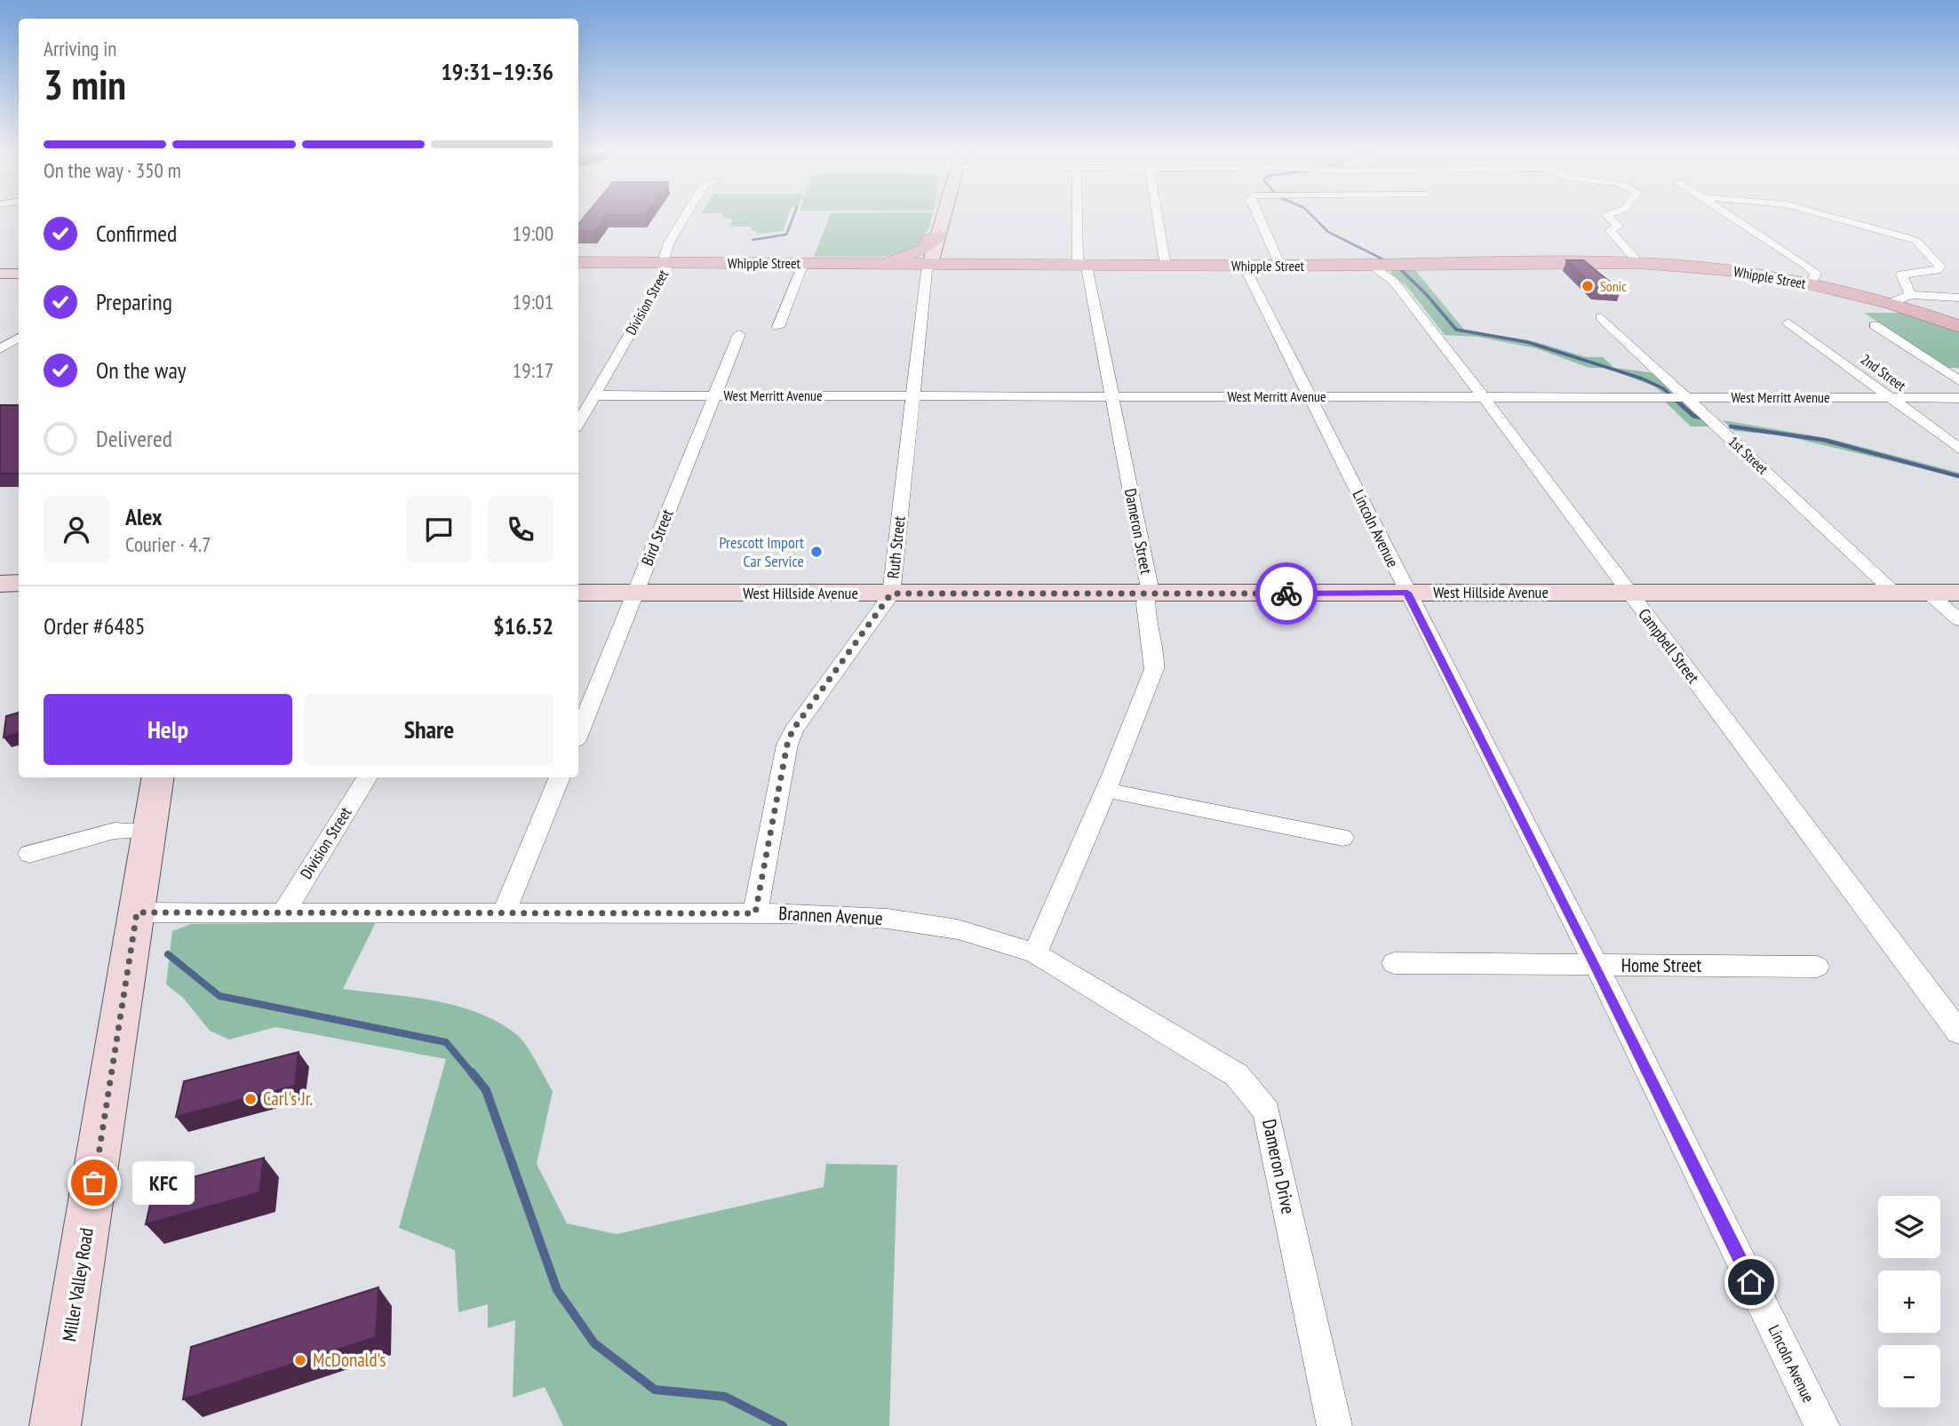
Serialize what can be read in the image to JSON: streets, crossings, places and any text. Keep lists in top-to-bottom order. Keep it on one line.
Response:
{"streets":{"main road":["Whipple Street"],"street":["Division Street","2nd Street","West Merritt Avenue","1st Street","Lincoln Avenue","Dameron Street","Bird Street","Ruth Street","West Hillside Avenue","Campbell Street","Brannen Avenue","Home Street","Dameron Drive","Miller Valley Road"]},"crossings":[["Whipple Street","Division Street"],["Whipple Street","Lincoln Avenue"],["Whipple Street","Dameron Street"],["Whipple Street","Ruth Street"],["Whipple Street","Campbell Street"],["Division Street","West Merritt Avenue"],["Division Street","Brannen Avenue"],["2nd Street","West Merritt Avenue"],["West Merritt Avenue","1st Street"],["West Merritt Avenue","Lincoln Avenue"],["West Merritt Avenue","Dameron Street"],["West Merritt Avenue","Bird Street"],["West Merritt Avenue","Ruth Street"],["West Merritt Avenue","Campbell Street"],["1st Street","West Hillside Avenue"],["Lincoln Avenue","West Hillside Avenue"],["Lincoln Avenue","Home Street"],["Dameron Street","West Hillside Avenue"],["Dameron Street","Brannen Avenue"],["Dameron Street","Dameron Drive"],["Bird Street","West Hillside Avenue"],["Ruth Street","West Hillside Avenue"],["Ruth Street","Brannen Avenue"],["West Hillside Avenue","Campbell Street"],["Brannen Avenue","Dameron Drive"],["Brannen Avenue","Miller Valley Road"]],"places":["Sonic","Prescott Import Car Service","Carl's Jr.","KFC","McDonald's"],"page":{"heading":["3 min","Arriving in","19:31–19:36"],"panel":["Alex","Courier · 4.7","Order #6485","$16.52"],"bar":"On the way · 350 m","list":[["Confirmed","19:00"],["Preparing","19:01"],["On the way","19:17"],"Delivered"],"buttons":["Help","Share"],"bubble":"KFC","map_buttons":["+","−"]}}
